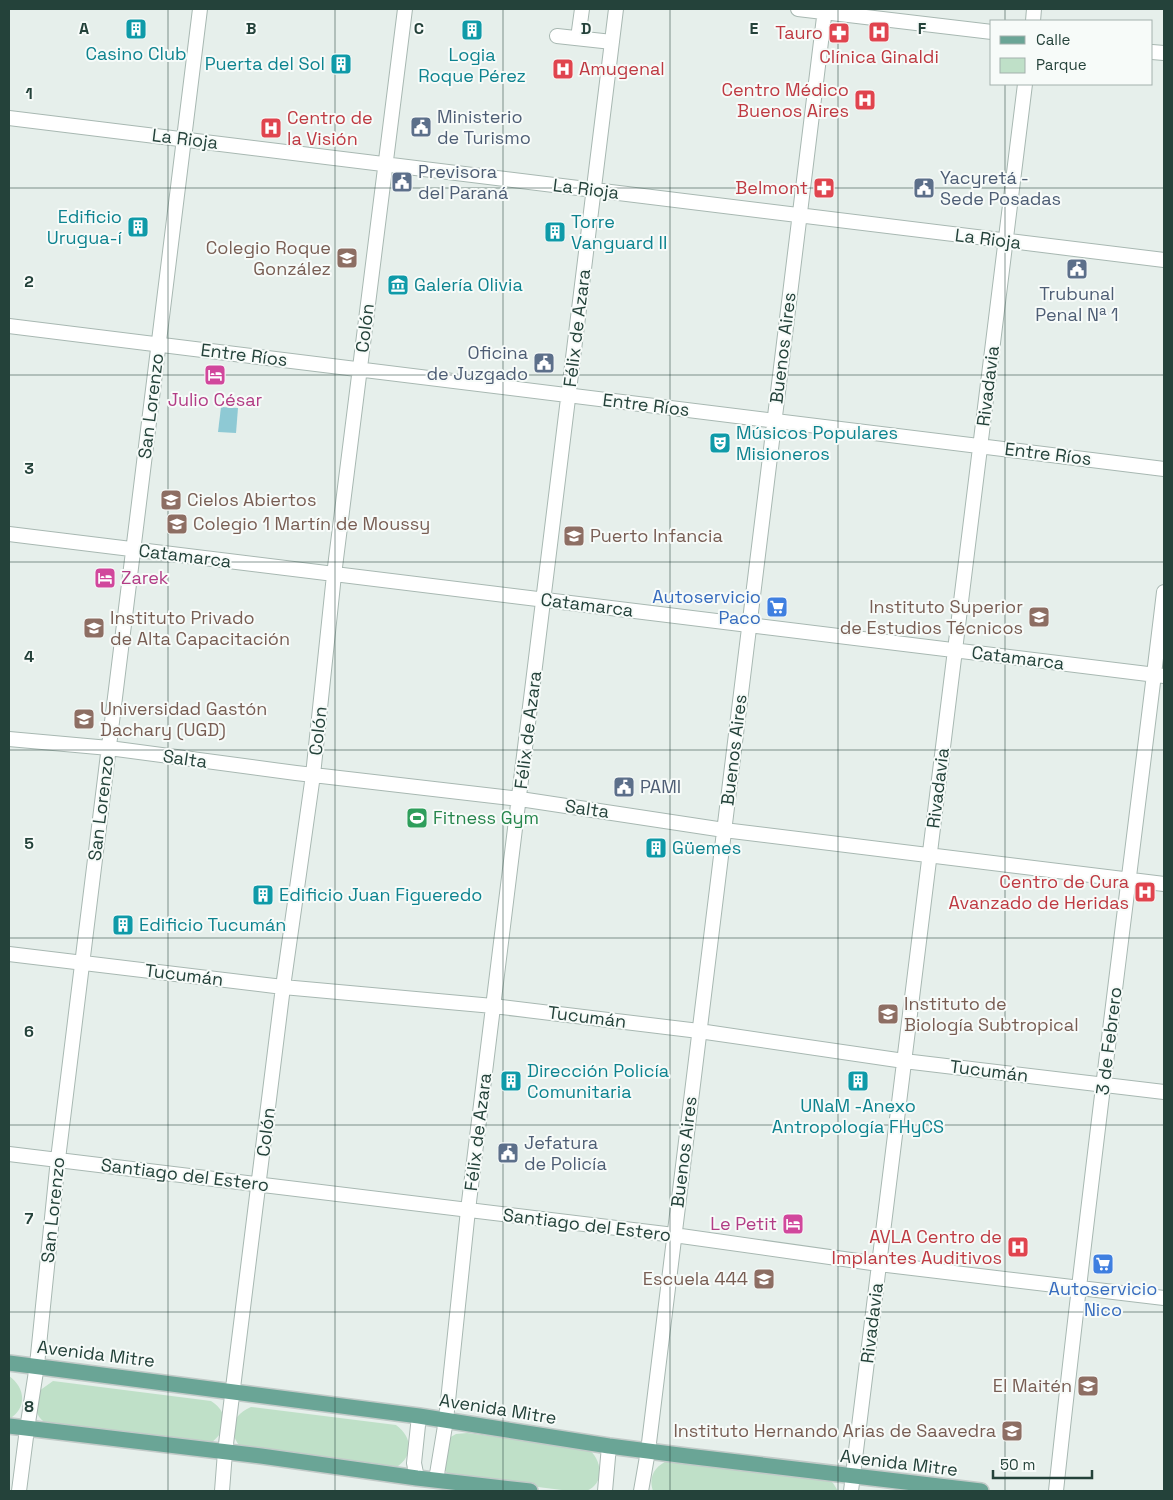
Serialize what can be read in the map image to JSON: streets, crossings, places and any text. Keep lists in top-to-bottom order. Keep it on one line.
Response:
{"streets":{"main road":["Avenida Mitre"],"street":["La Rioja","Colón","Félix de Azara","Buenos Aires","Entre Ríos","Rivadavia","San Lorenzo","Catamarca","Salta","Tucumán","3 de Febrero","Santiago del Estero"]},"crossings":[["La Rioja","Colón"],["La Rioja","Félix de Azara"],["La Rioja","Buenos Aires"],["La Rioja","Rivadavia"],["La Rioja","San Lorenzo"],["Colón","Entre Ríos"],["Colón","Catamarca"],["Colón","Salta"],["Colón","Tucumán"],["Colón","Santiago del Estero"],["Colón","Avenida Mitre"],["Félix de Azara","Entre Ríos"],["Félix de Azara","Catamarca"],["Félix de Azara","Salta"],["Félix de Azara","Tucumán"],["Félix de Azara","Santiago del Estero"],["Félix de Azara","Avenida Mitre"],["Buenos Aires","Entre Ríos"],["Buenos Aires","Catamarca"],["Buenos Aires","Salta"],["Buenos Aires","Tucumán"],["Buenos Aires","Santiago del Estero"],["Buenos Aires","Avenida Mitre"],["Entre Ríos","Rivadavia"],["Entre Ríos","San Lorenzo"],["Rivadavia","Catamarca"],["Rivadavia","Salta"],["Rivadavia","Tucumán"],["Rivadavia","Santiago del Estero"],["Rivadavia","Avenida Mitre"],["San Lorenzo","Catamarca"],["San Lorenzo","Salta"],["San Lorenzo","Tucumán"],["San Lorenzo","Santiago del Estero"],["San Lorenzo","Avenida Mitre"],["Catamarca","3 de Febrero"],["Salta","3 de Febrero"],["Tucumán","3 de Febrero"],["3 de Febrero","Santiago del Estero"]],"places":{"building":["Casino Club","Logia Roque Pérez","Puerta del Sol","Edificio Urugua-í","Torre Vanguard II","Güemes","Edificio Juan Figueredo","Edificio Tucumán","Dirección Policía Comunitaria","UNaM -Anexo Antropología FHyCS"],"hospital":["Clínica Ginaldi","Amugenal","Centro Médico Buenos Aires","Centro de la Visión","Centro de Cura Avanzado de Heridas","AVLA Centro de Implantes Auditivos"],"pharmacy":["Tauro","Belmont"],"public building":["Ministerio de Turismo","Previsora del Paraná","Yacyretá - Sede Posadas","Trubunal Penal Nª 1","Oficina de Juzgado","PAMI","Jefatura de Policía"],"school or university":["Colegio Roque González","Cielos Abiertos","Colegio 1 Martín de Moussy","Puerto Infancia","Instituto Superior de Estudios Técnicos","Instituto Privado de Alta Capacitación","Universidad Gastón Dachary (UGD)","Instituto de Biología Subtropical","Escuela 444","El Maitén","Instituto Hernando Arias de Saavedra"],"museum":["Galería Olivia"],"hotel":["Julio César","Zarek","Le Petit"],"theatre":["Músicos Populares Misioneros"],"supermarket":["Autoservicio Paco","Autoservicio Nico"],"sports":["Fitness Gym"]},"legend":["Calle","Parque"],"scale_bar":"50 m","grid":{"columns":["A","B","C","D","E","F"],"rows":["1","2","3","4","5","6","7","8"]}}
